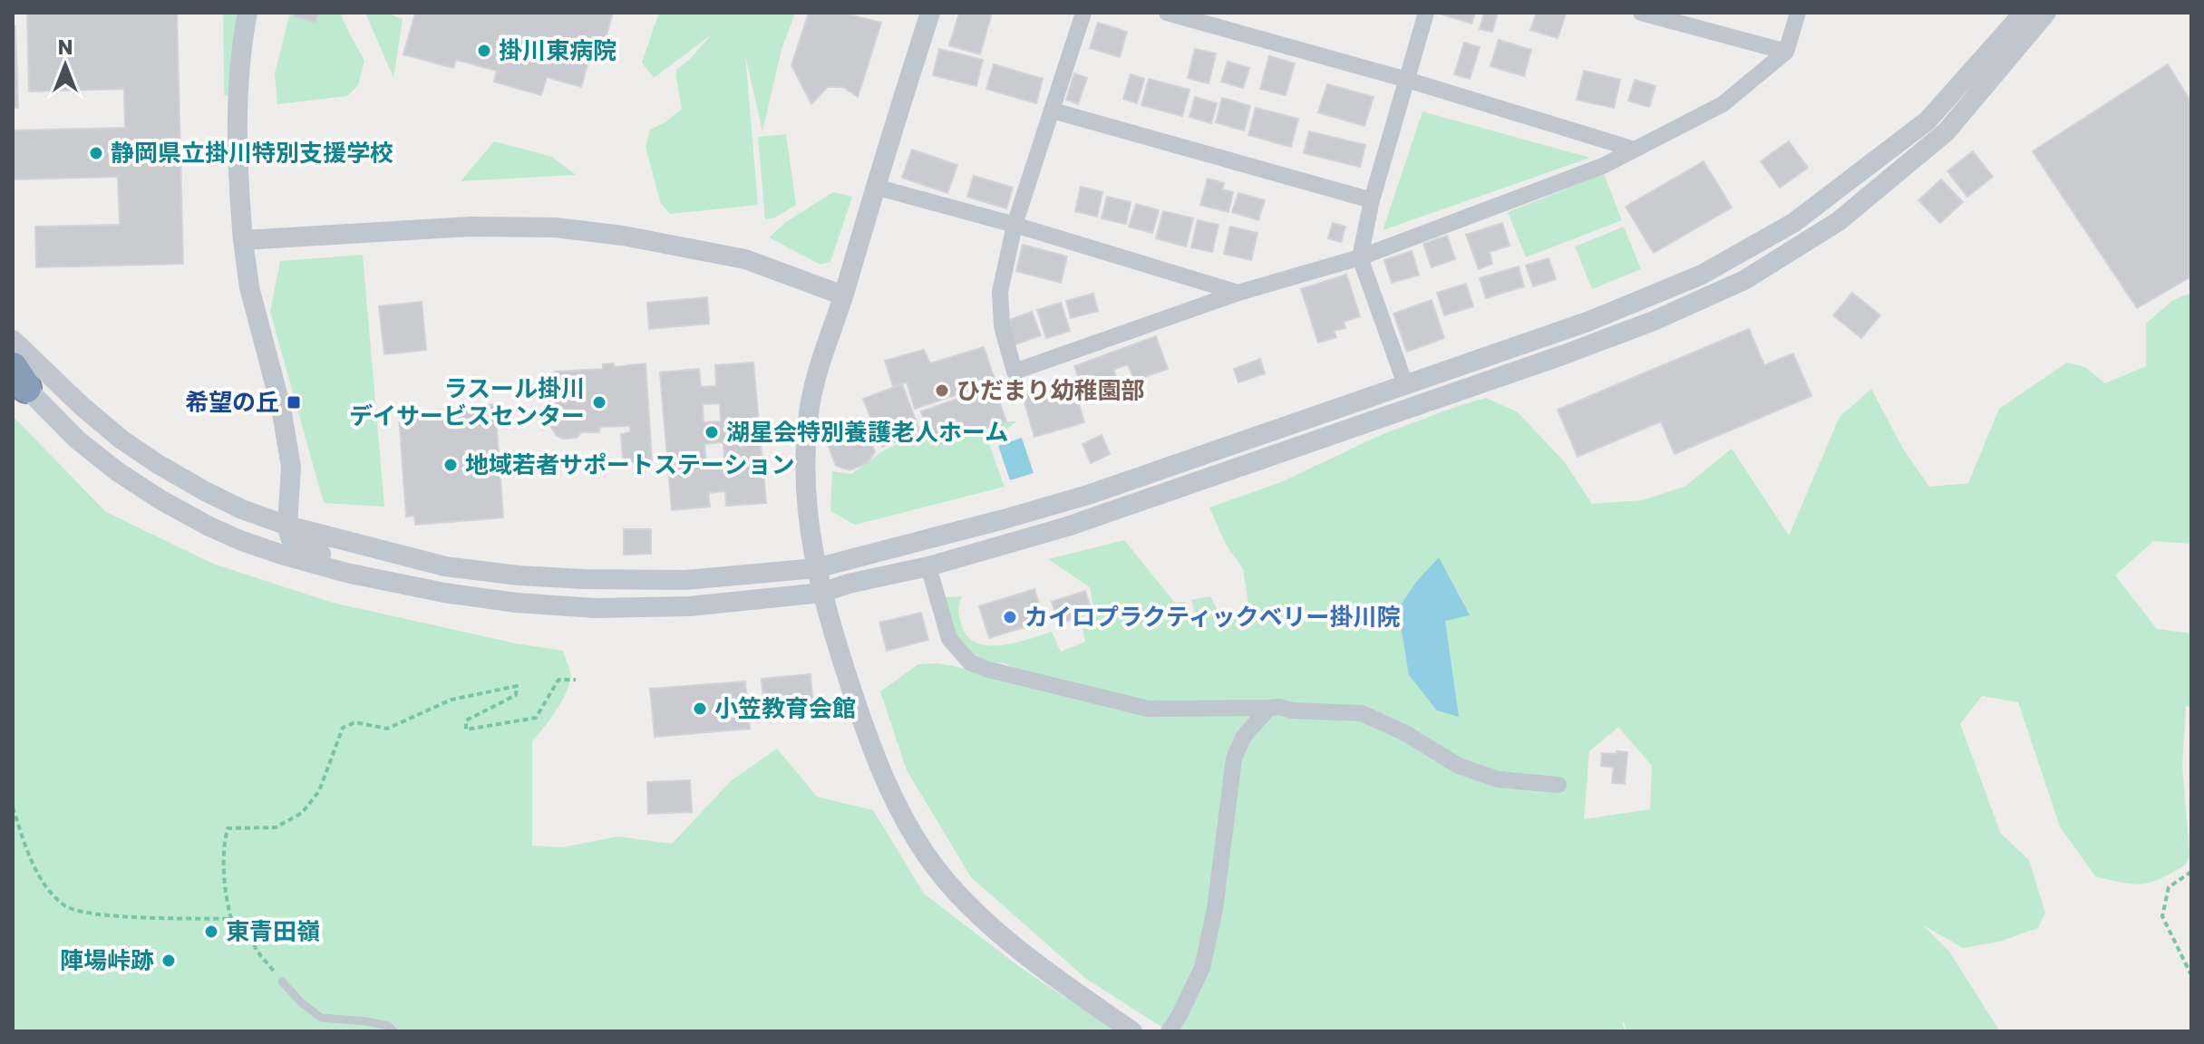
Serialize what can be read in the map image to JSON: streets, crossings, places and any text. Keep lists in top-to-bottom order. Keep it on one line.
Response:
{"places":{"other":["掛川東病院","静岡県立掛川特別支援学校","ひだまり幼稚園部","ラスール掛川 デイサービスセンター","湖星会特別養護老人ホーム","地域若者サポートステーション","カイロプラクティックベリー掛川院","小笠教育会館","東青田嶺","陣場峠跡"],"transit":["希望の丘"]},"north":"top"}
